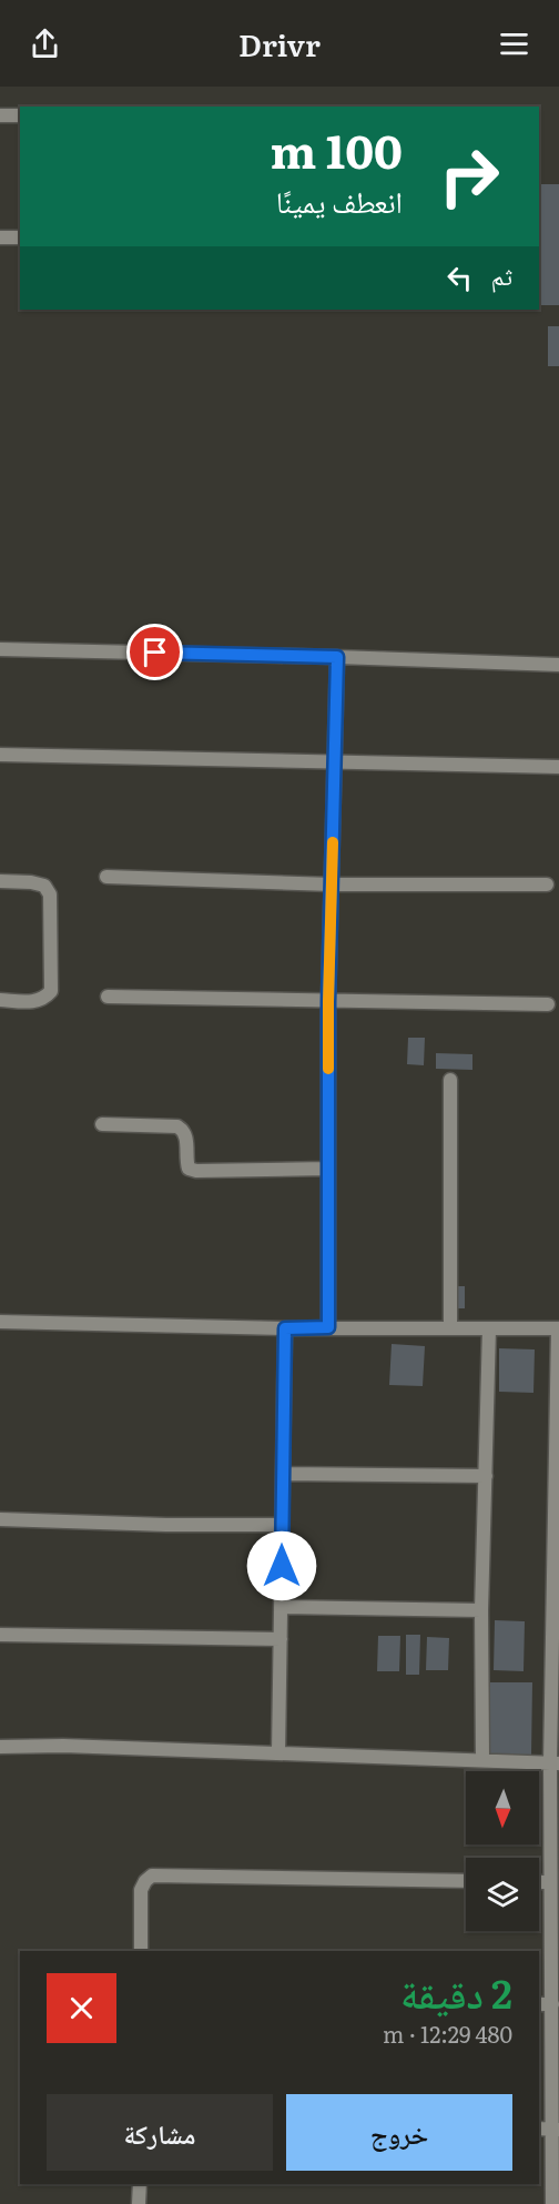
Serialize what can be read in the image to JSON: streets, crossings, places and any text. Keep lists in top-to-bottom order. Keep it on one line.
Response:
{"north":"bottom","page":{"header":"Drivr","turn":["100 m","انعطف يمينًا"],"then":"ثم","heading":["2 دقيقة","480 m · 12:29"],"buttons":["خروج","مشاركة"]}}
